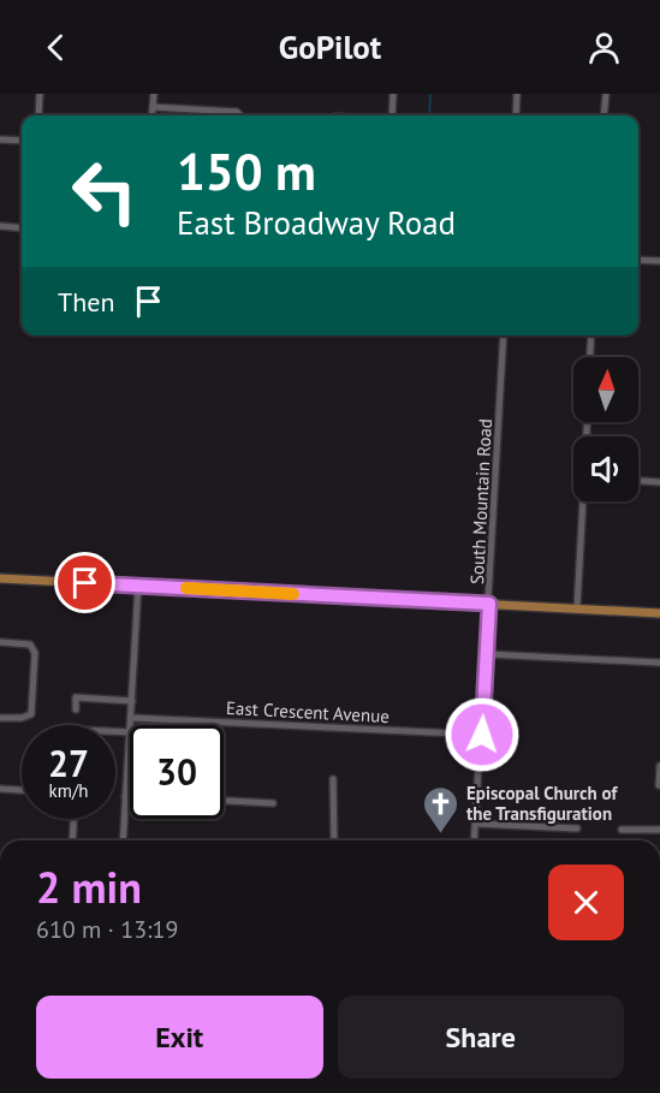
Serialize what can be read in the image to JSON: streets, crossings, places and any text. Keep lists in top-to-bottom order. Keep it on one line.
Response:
{"streets":{"street":["South Mountain Road","East Crescent Avenue"]},"crossings":[["South Mountain Road","East Crescent Avenue"]],"places":{"church":["Episcopal Church of the Transfiguration"]},"north":"top","page":{"header":"GoPilot","turn":["150 m","East Broadway Road"],"then":"Then","speed":"27 km/h","limit":"30","heading":["2 min","610 m · 13:19"],"buttons":["Exit","Share"]}}
